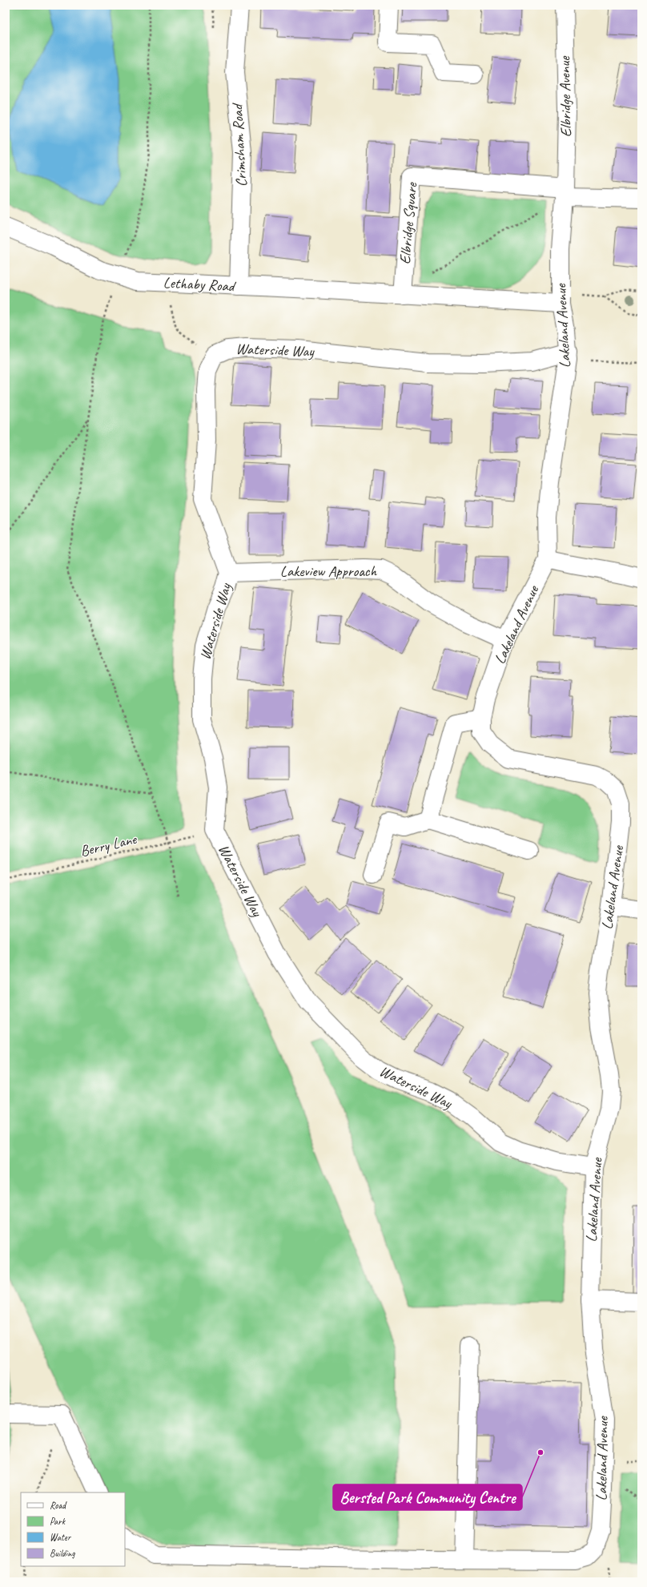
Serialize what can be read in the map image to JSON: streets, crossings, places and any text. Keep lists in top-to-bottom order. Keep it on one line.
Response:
{"streets":{"street":["Elbridge Avenue","Crimsham Road","Elbridge Square","Lethaby Road","Lakeland Avenue","Waterside Way","Lakeview Approach"],"path":["Berry Lane"]},"crossings":[["Elbridge Avenue","Elbridge Square"],["Elbridge Avenue","Lakeland Avenue"],["Crimsham Road","Lethaby Road"],["Elbridge Square","Lethaby Road"],["Elbridge Square","Lakeland Avenue"],["Lakeland Avenue","Waterside Way"],["Lakeland Avenue","Lakeview Approach"],["Waterside Way","Lakeview Approach"],["Waterside Way","Berry Lane"]],"places":["Bersted Park Community Centre"],"legend":["Road","Park","Water","Building"]}
